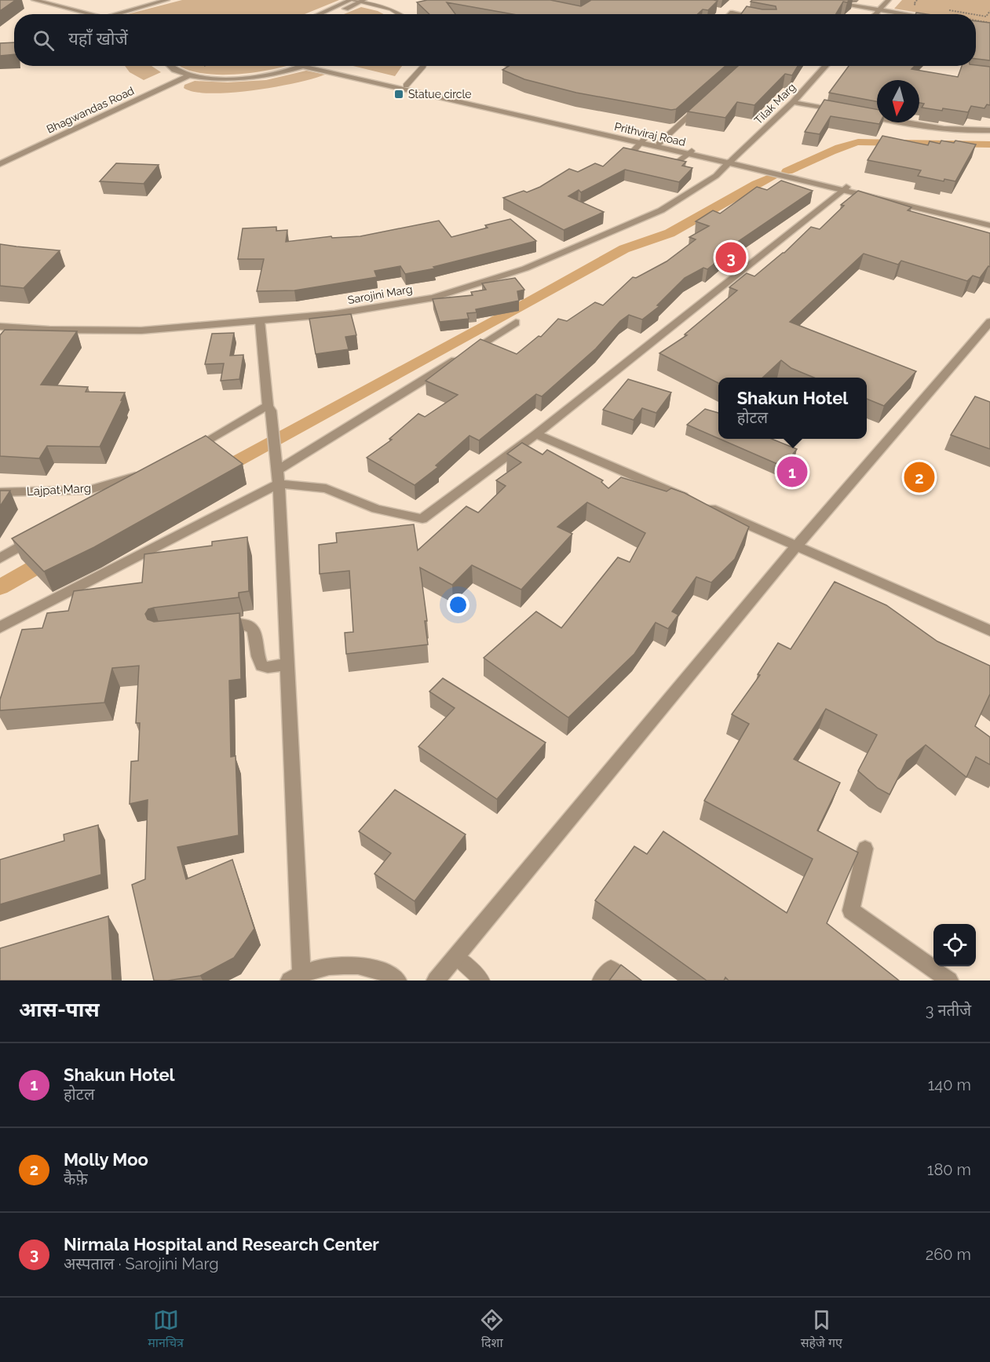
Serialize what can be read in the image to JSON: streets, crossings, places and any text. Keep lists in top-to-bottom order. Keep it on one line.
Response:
{"streets":{"street":["Tilak Marg","Bhagwandas Road","Prithviraj Road","Sarojini Marg","Lajpat Marg"]},"crossings":[["Tilak Marg","Prithviraj Road"],["Tilak Marg","Sarojini Marg"],["Prithviraj Road","Sarojini Marg"]],"places":{"transit":["Statue circle"]},"north":"bottom","page":{"search":"यहाँ खोजें","pins":["3","1","2"],"popup":["Shakun Hotel","होटल"],"heading":["आस-पास","3 नतीजे"],"list":[{"mark":"1","name":"Shakun Hotel","note":"होटल","value":"140 m"},{"mark":"2","name":"Molly Moo","note":"कैफ़े","value":"180 m"},{"mark":"3","name":"Nirmala Hospital and Research Center","note":"अस्पताल · Sarojini Marg","value":"260 m"}],"nav":["मानचित्र","दिशा","सहेजे गए"]}}
